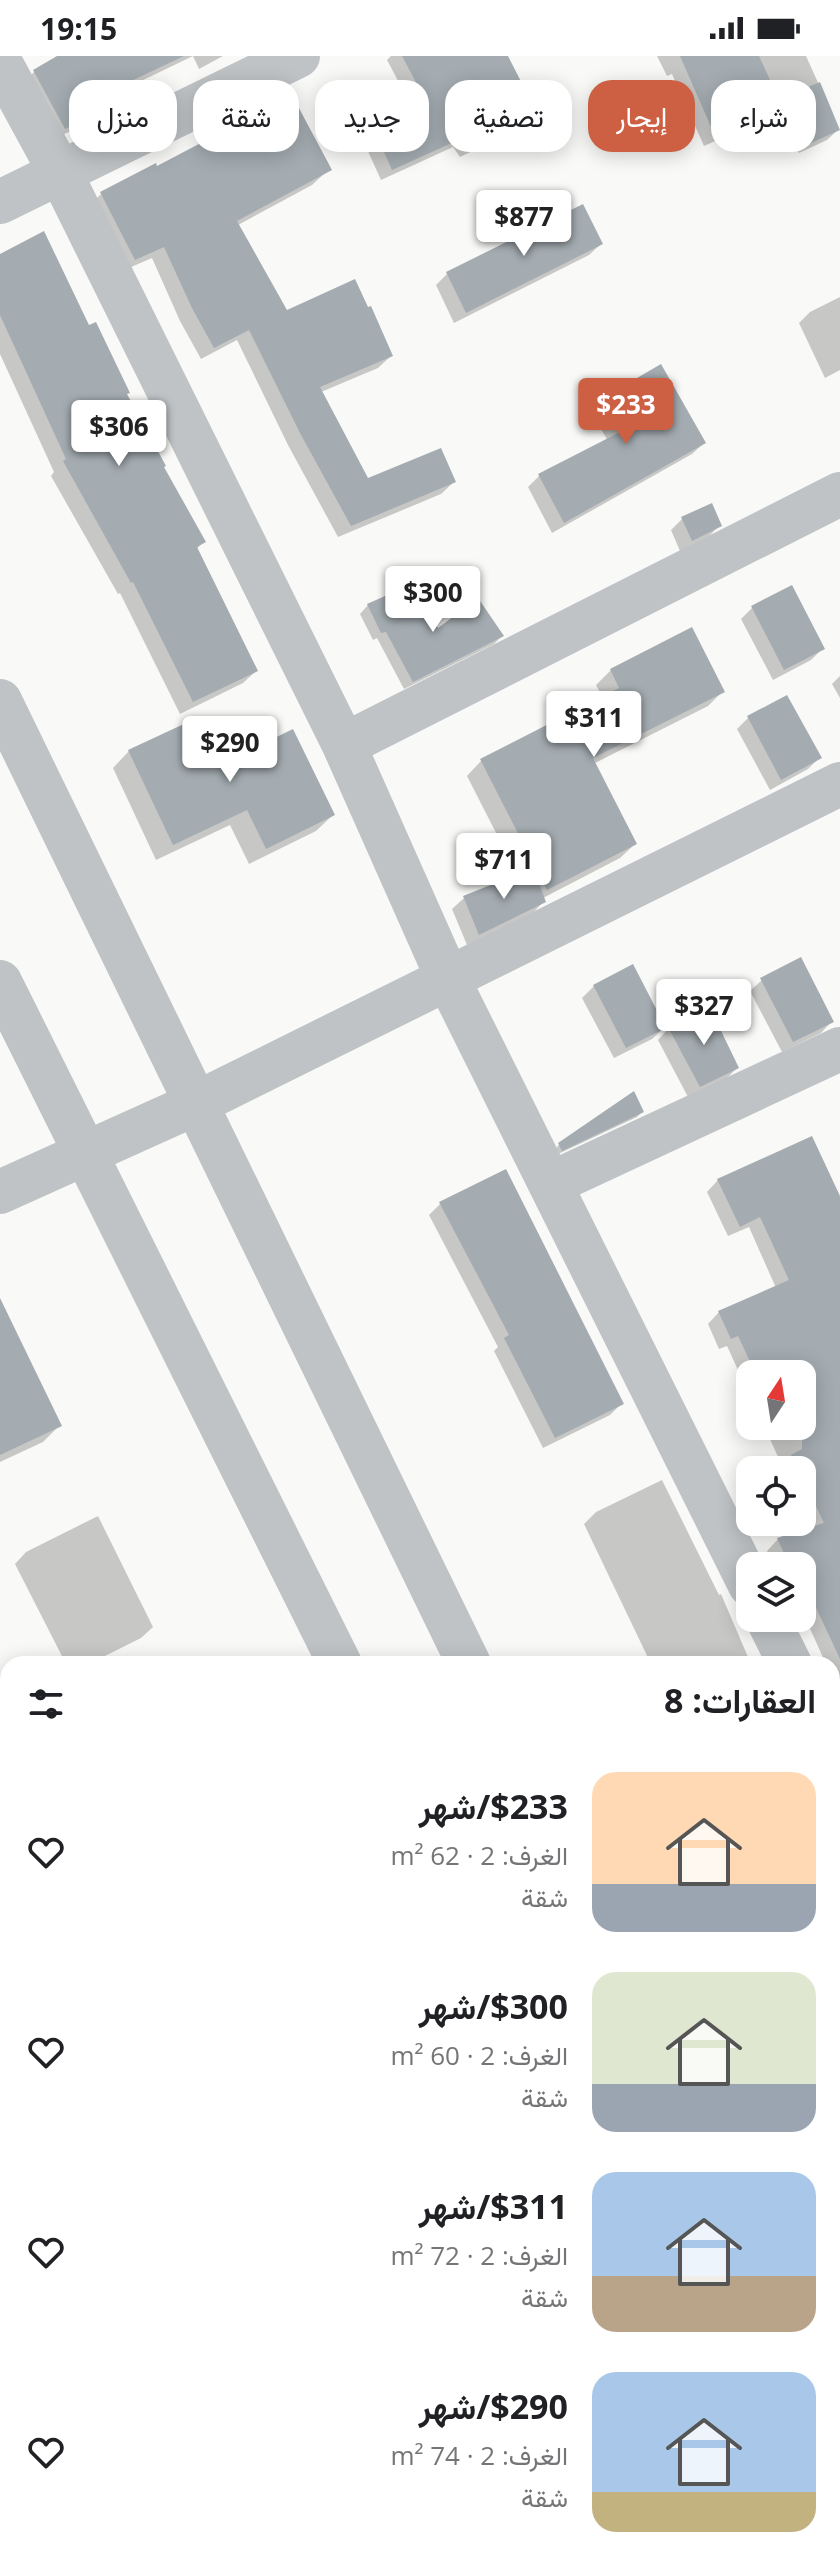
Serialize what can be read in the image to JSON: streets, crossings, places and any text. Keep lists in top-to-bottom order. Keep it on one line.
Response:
{"north":"top","page":{"status":"19:15","chip":["شراء","إيجار","تصفية","جديد","شقة","منزل"],"price":["$877","$233","$306","$300","$311","$290","$711","$327"],"heading":"العقارات: 8","list":[{"name":"$233/شهر","note":"الغرف: 2 · 62 m² · شقة"},{"name":"$300/شهر","note":"الغرف: 2 · 60 m² · شقة"},{"name":"$311/شهر","note":"الغرف: 2 · 72 m² · شقة"},{"name":"$290/شهر","note":"الغرف: 2 · 74 m² · شقة"}]}}
